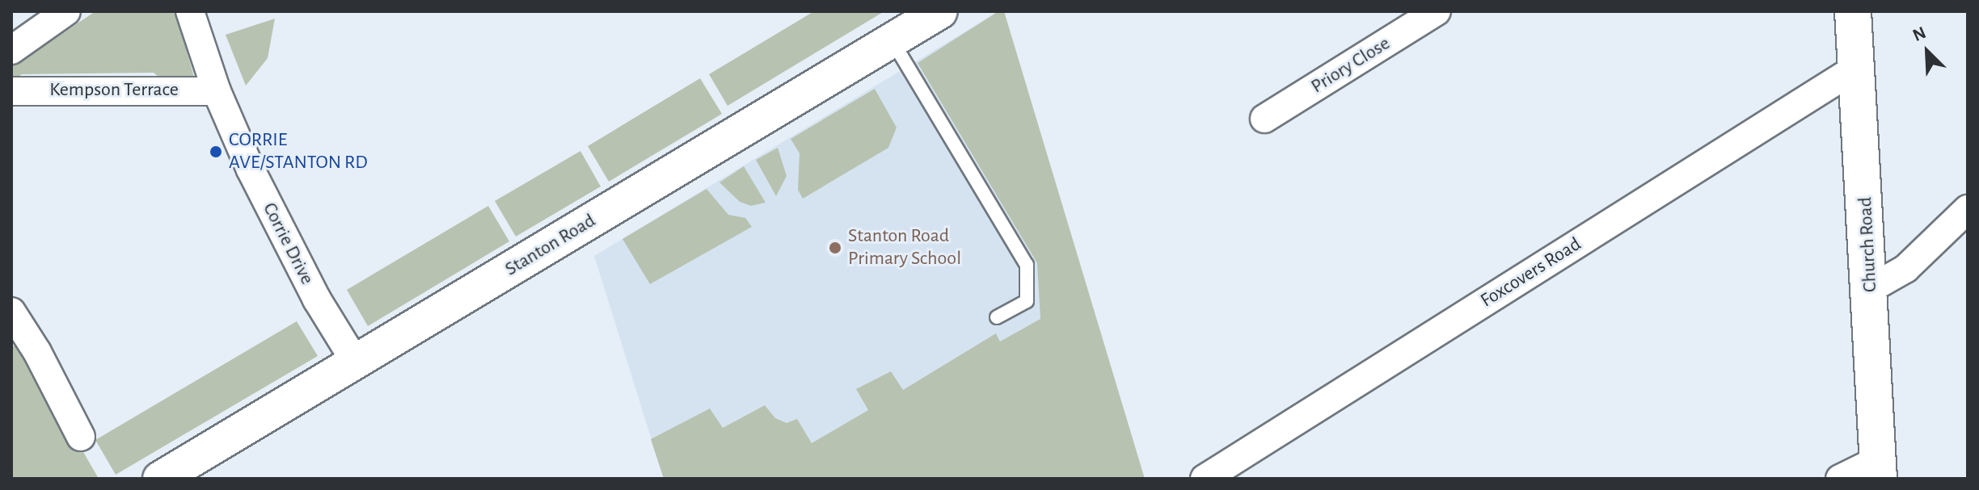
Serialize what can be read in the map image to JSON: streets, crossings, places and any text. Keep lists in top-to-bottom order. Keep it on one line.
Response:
{"streets":{"main road":["Church Road"],"street":["Priory Close","Kempson Terrace","Corrie Drive","Stanton Road","Foxcovers Road"]},"crossings":[["Kempson Terrace","Corrie Drive"],["Corrie Drive","Stanton Road"],["Church Road","Foxcovers Road"]],"places":["CORRIE AVE/STANTON RD","Stanton Road Primary School"],"north":"top left"}
